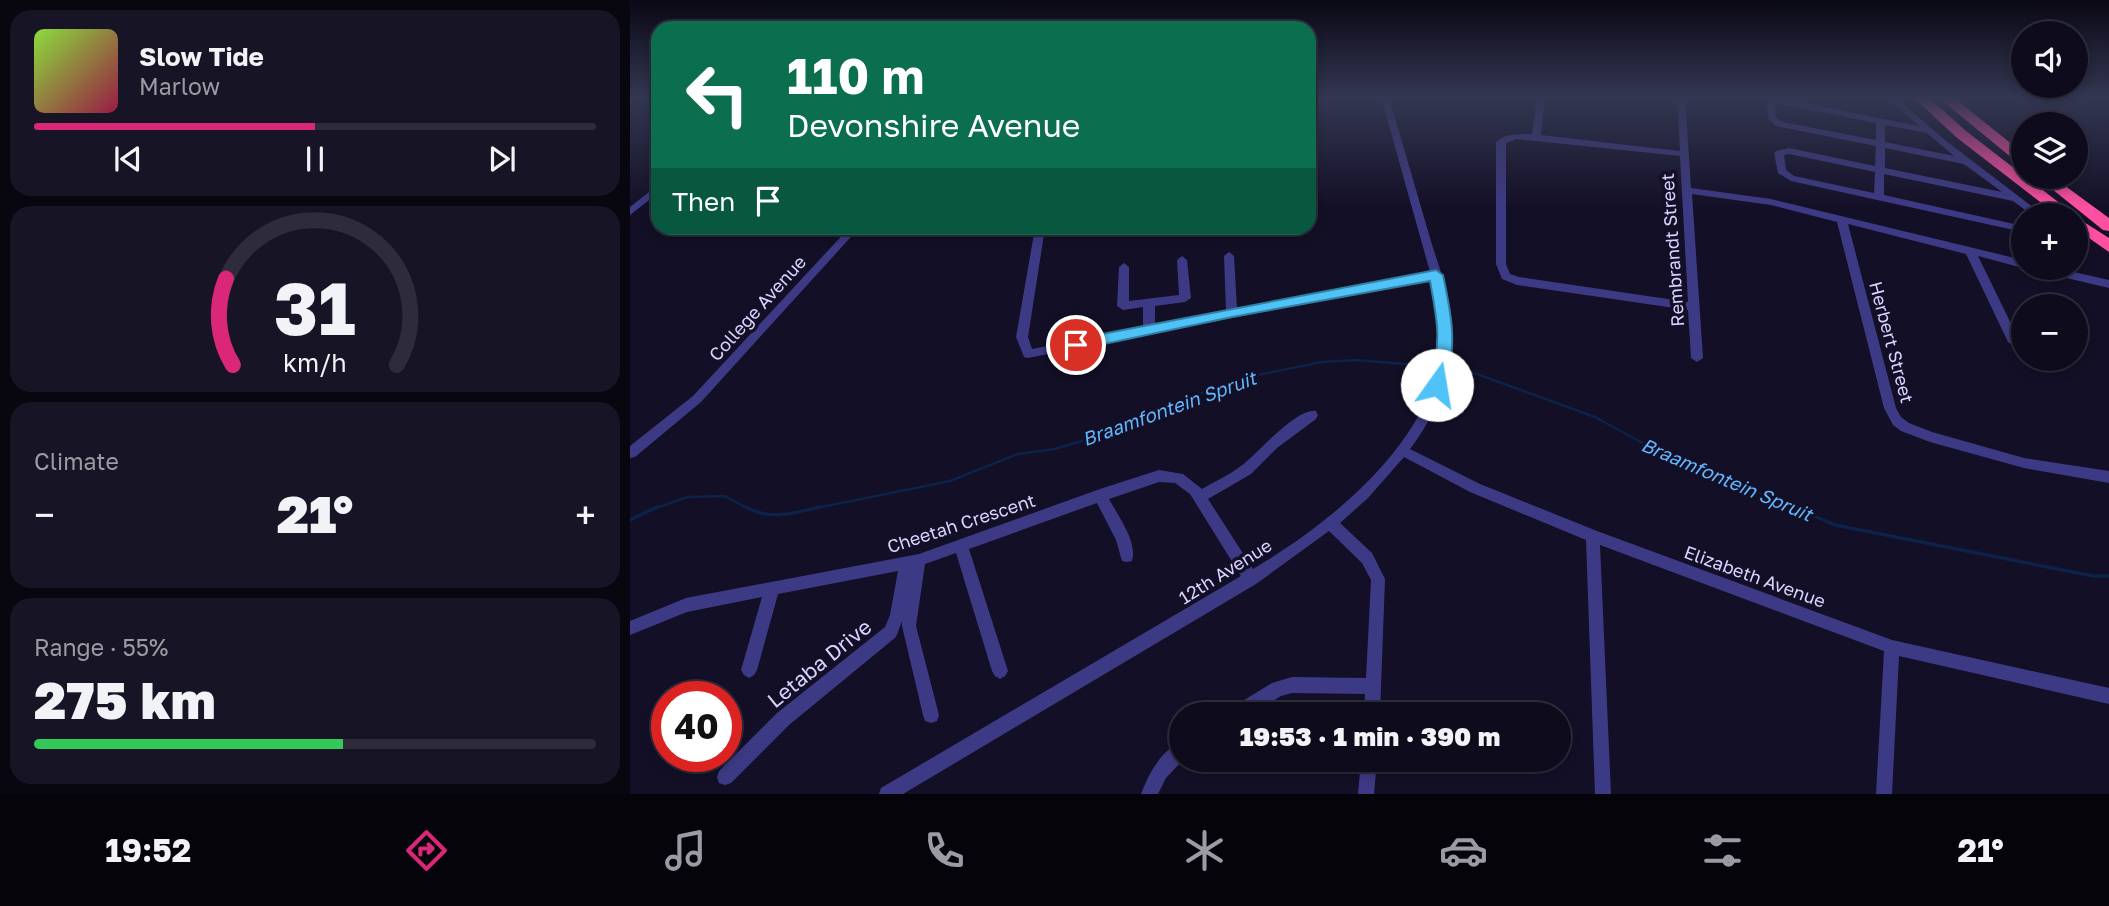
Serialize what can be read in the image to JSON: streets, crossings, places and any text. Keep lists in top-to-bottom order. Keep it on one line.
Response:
{"streets":{"street":["Rembrandt Street","College Avenue","Herbert Street","Cheetah Crescent","12th Avenue","Elizabeth Avenue","Letaba Drive"]},"crossings":[["Cheetah Crescent","12th Avenue"],["Cheetah Crescent","Letaba Drive"],["12th Avenue","Elizabeth Avenue"]],"water":["Braamfontein Spruit"],"page":{"map_buttons":["+","−"],"turn":["110 m","Devonshire Avenue"],"song":["Slow Tide","Marlow"],"then":"Then","tile":["Climate",["Range · 55%","275 km"]],"heat":["−","21°","+"],"limit":"40","trip":"19:53 · 1 min · 390 m","tabs":["19:52","21°"],"gauge":["31","km/h"]}}
